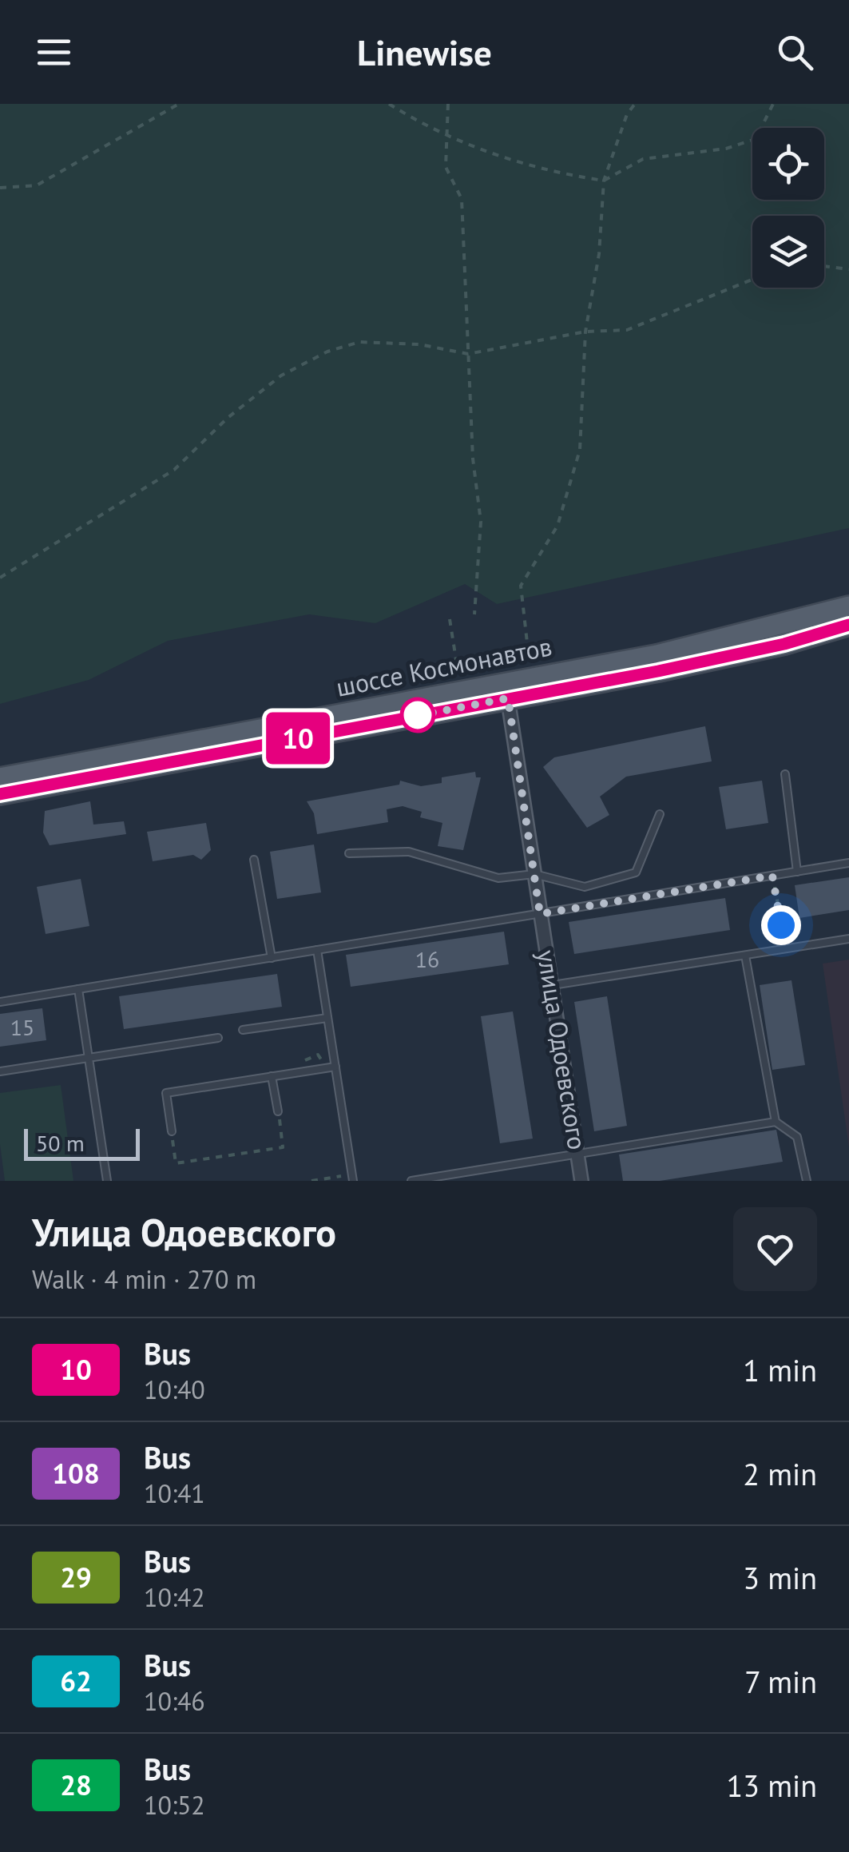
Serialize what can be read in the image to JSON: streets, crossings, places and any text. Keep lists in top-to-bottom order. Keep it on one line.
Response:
{"streets":{"main road":["шоссе Космонавтов"],"street":["улица Одоевского"]},"crossings":[["шоссе Космонавтов","улица Одоевского"]],"lines":["bus line 10"],"house_numbers":["16","15"],"scale_bar":"50 m","page":{"header":"Linewise","on_map":"10","scale":"50 m","heading":["Улица Одоевского","Walk · 4 min · 270 m"],"list":[{"mark":"10","name":"Bus","note":"10:40","value":"1 min"},{"mark":"108","name":"Bus","note":"10:41","value":"2 min"},{"mark":"29","name":"Bus","note":"10:42","value":"3 min"},{"mark":"62","name":"Bus","note":"10:46","value":"7 min"},{"mark":"28","name":"Bus","note":"10:52","value":"13 min"}]}}
